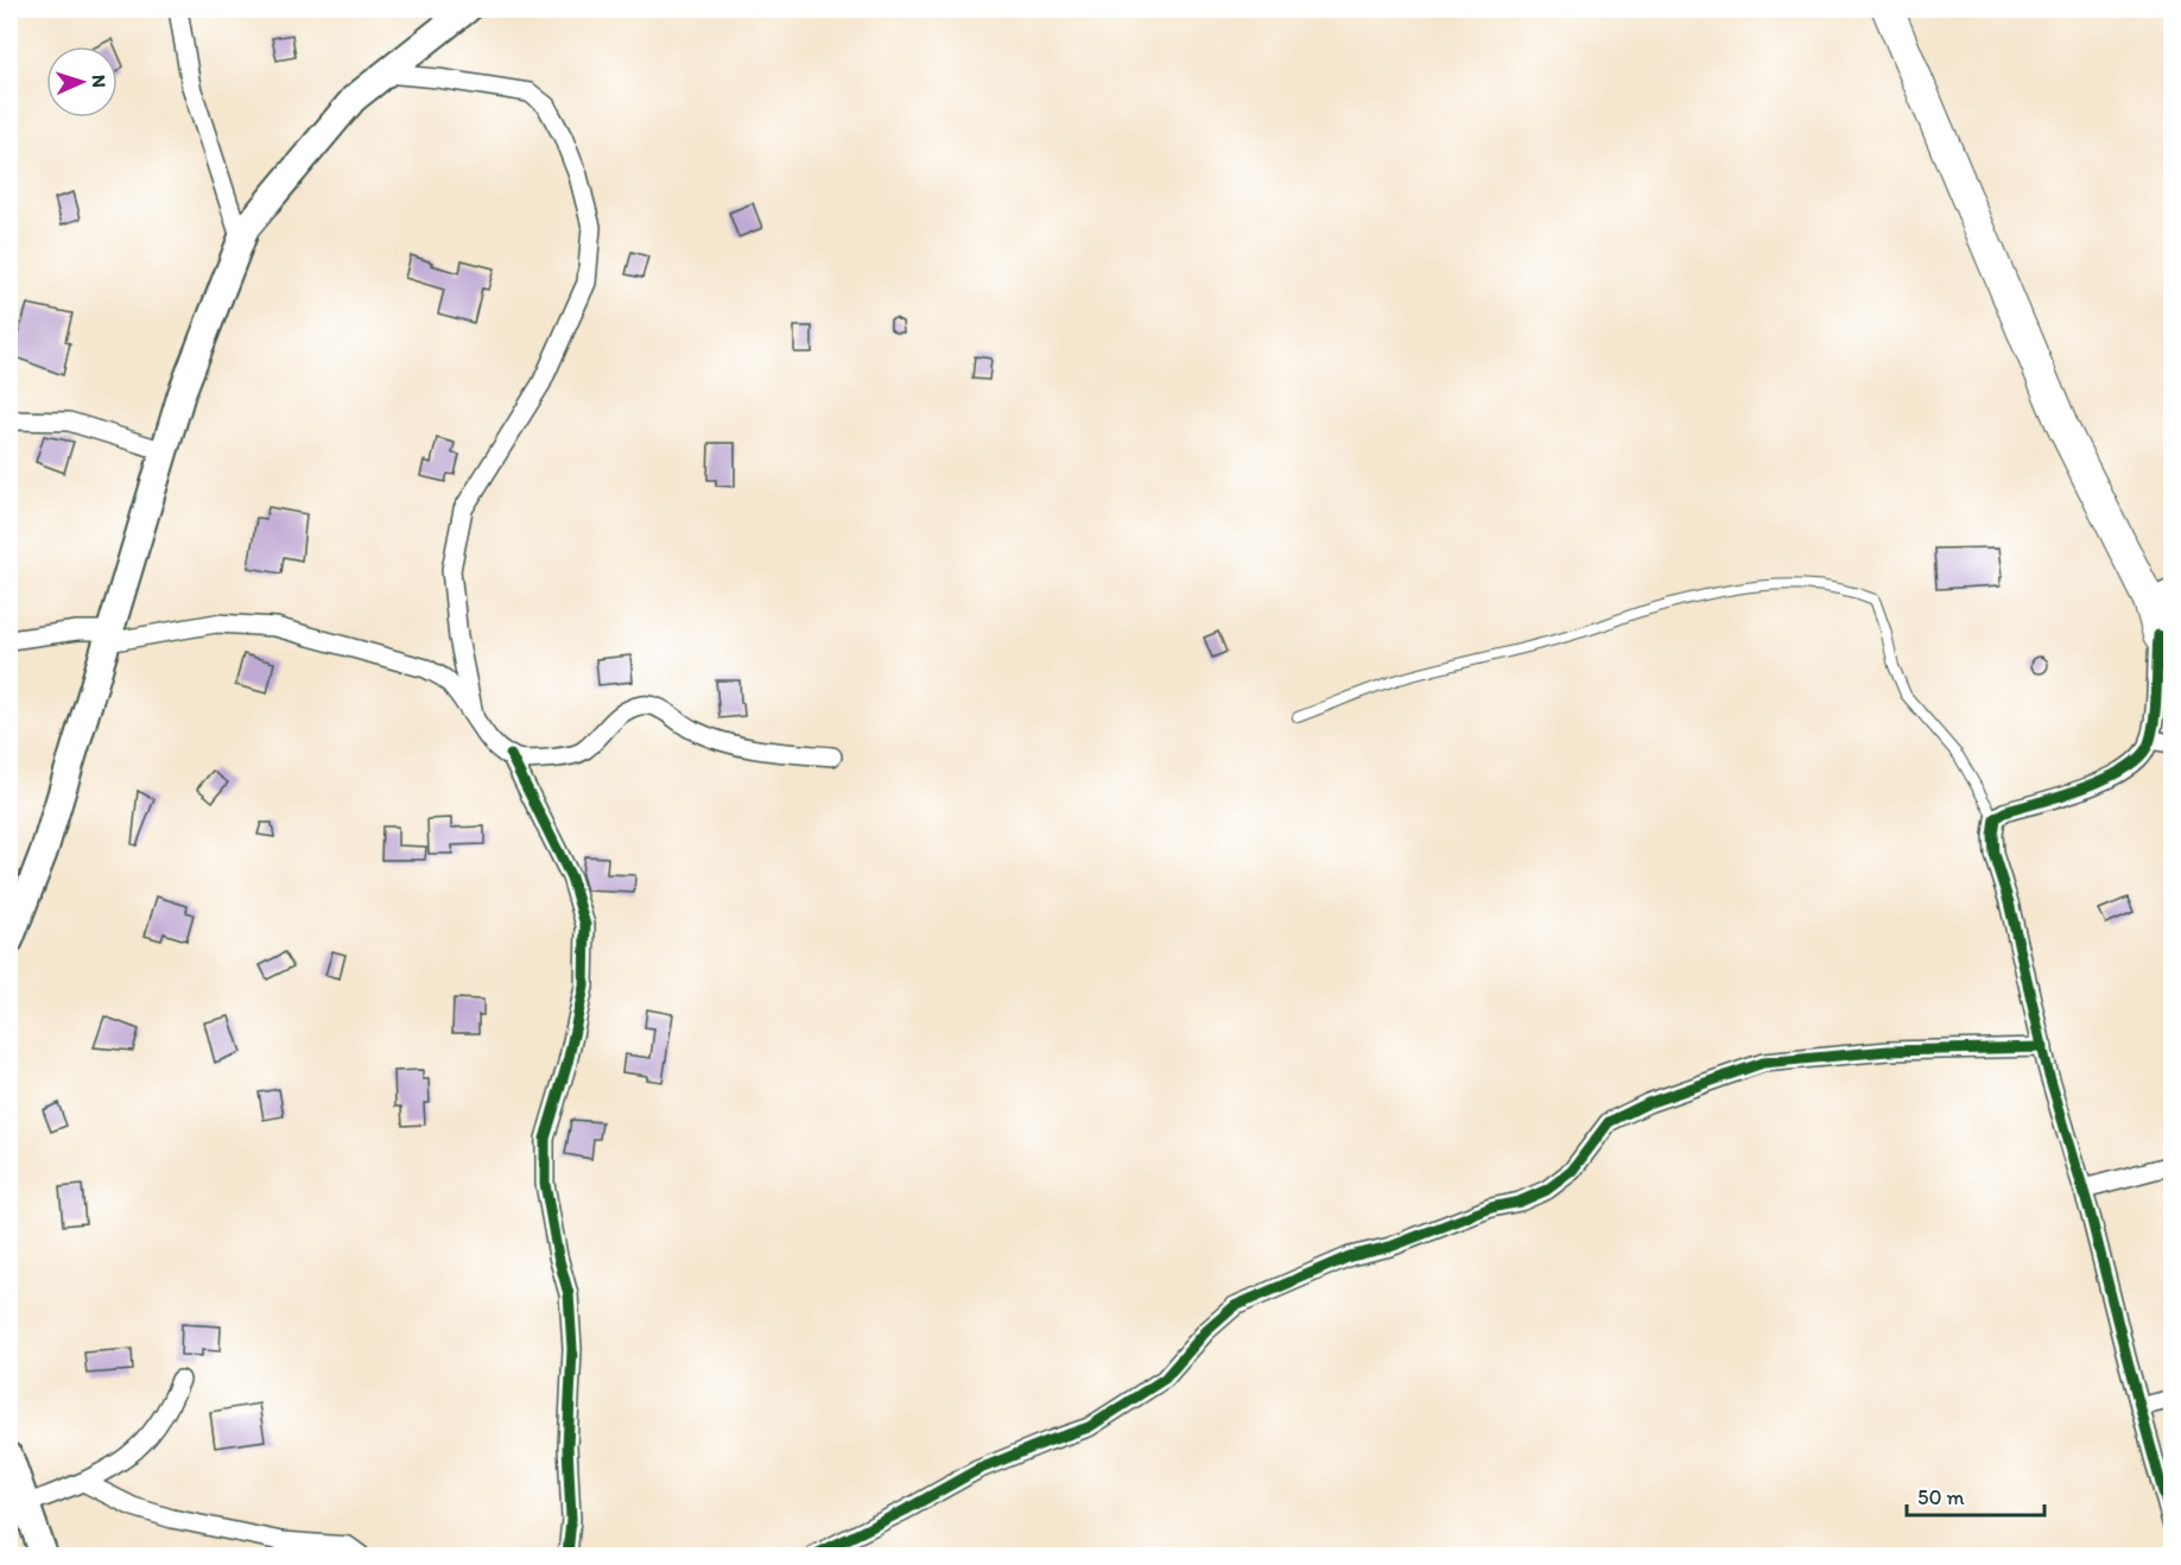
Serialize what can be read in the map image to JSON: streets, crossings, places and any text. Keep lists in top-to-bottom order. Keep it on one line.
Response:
{"scale_bar":"50 m","north":"right"}
